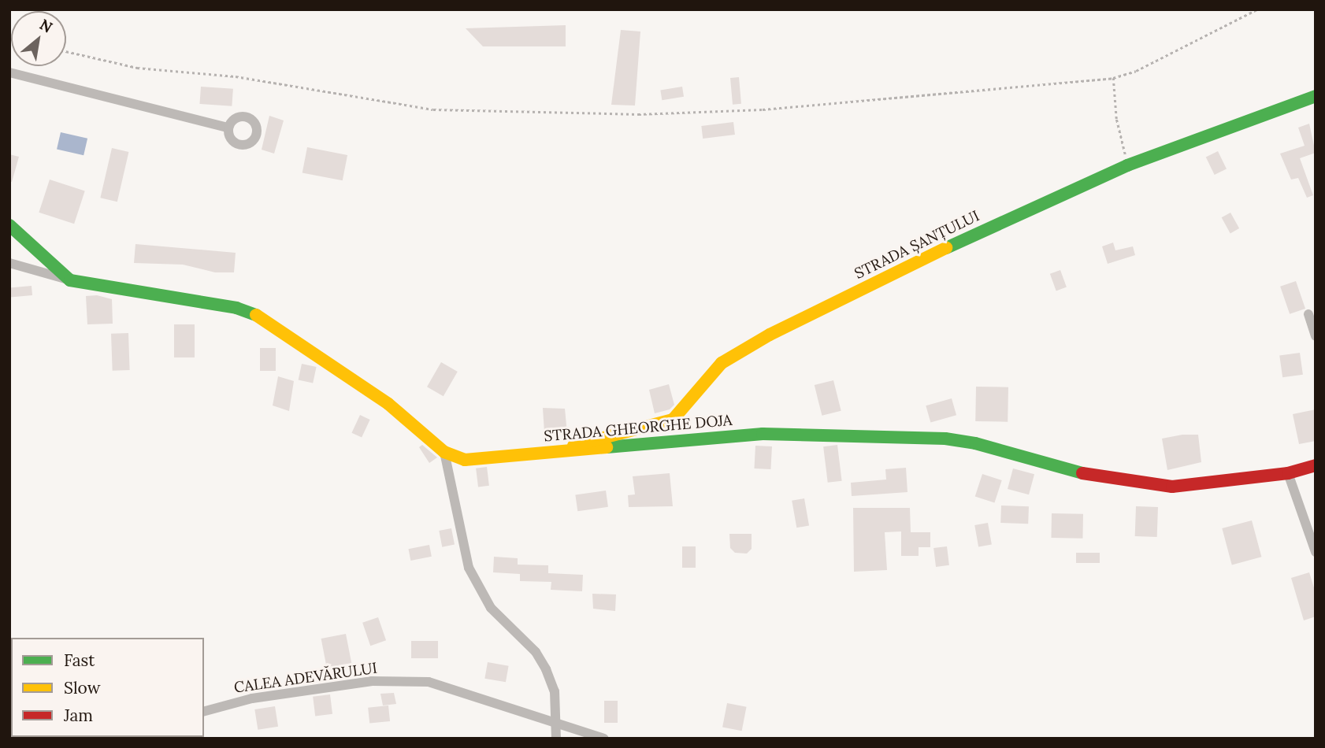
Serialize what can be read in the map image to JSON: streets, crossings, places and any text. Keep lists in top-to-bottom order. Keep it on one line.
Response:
{"streets":{"main road":["STRADA ȘANȚULUI","STRADA GHEORGHE DOJA"],"street":["CALEA ADEVĂRULUI"]},"crossings":[["STRADA ȘANȚULUI","STRADA GHEORGHE DOJA"]],"legend":["Fast","Slow","Jam"],"north":"top right"}
